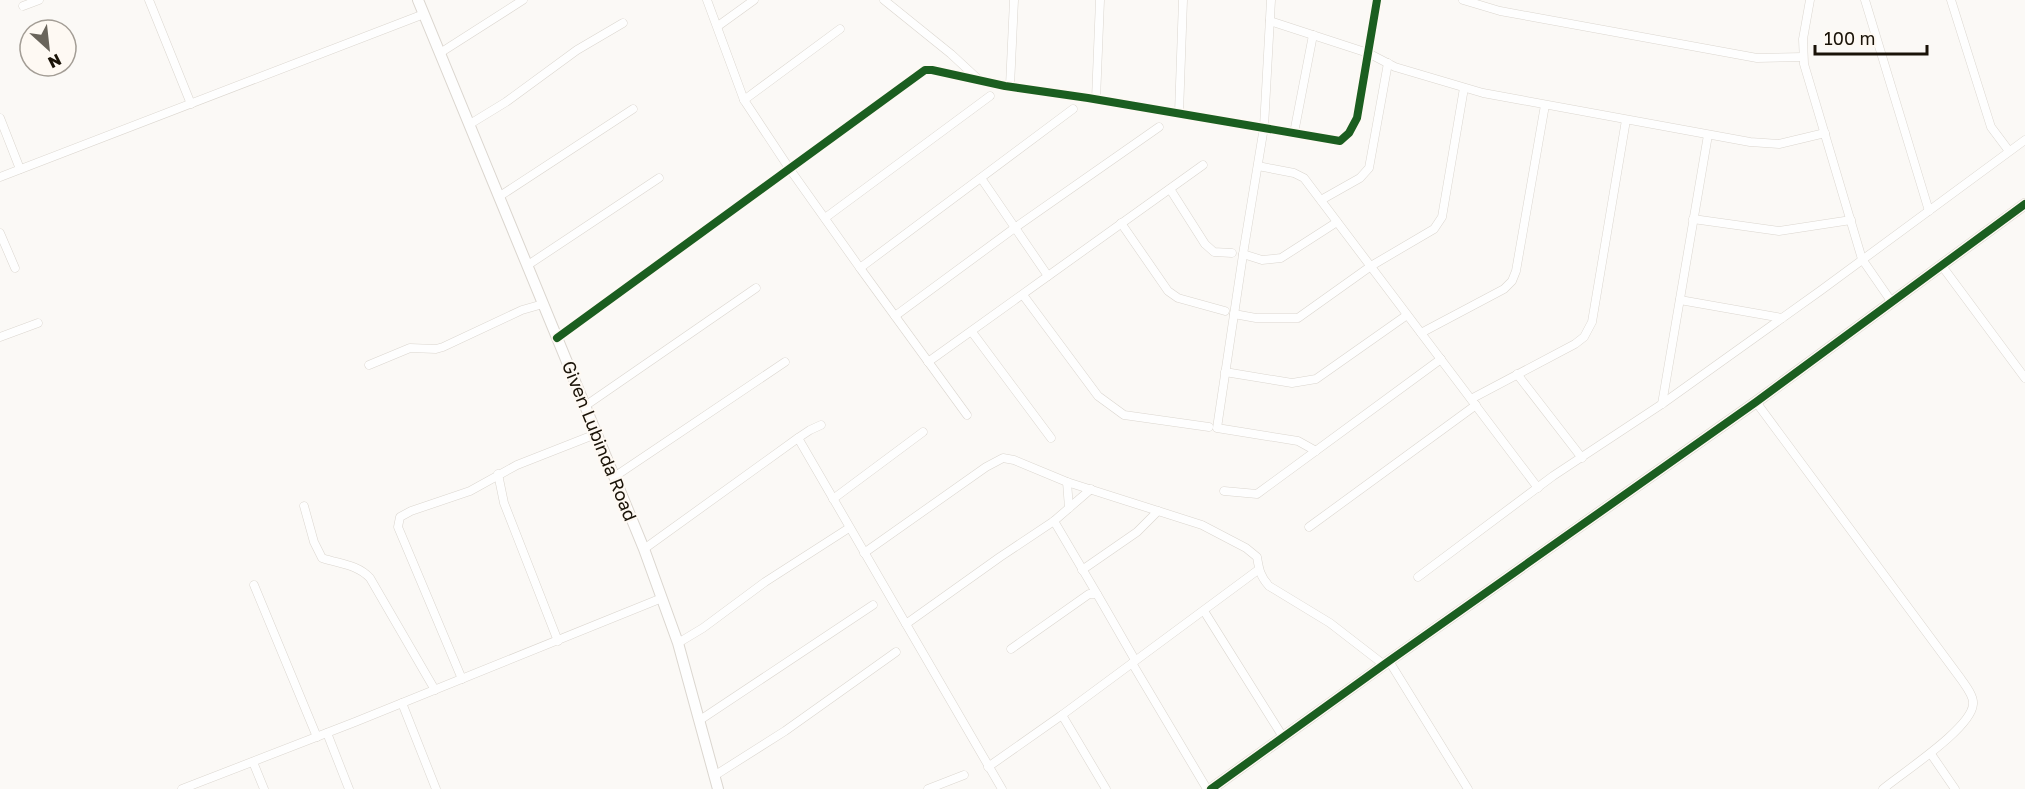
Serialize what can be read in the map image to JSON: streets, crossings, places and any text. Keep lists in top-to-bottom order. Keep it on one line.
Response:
{"streets":{"street":["Given Lubinda Road"]},"scale_bar":"100 m","north":"bottom right"}
